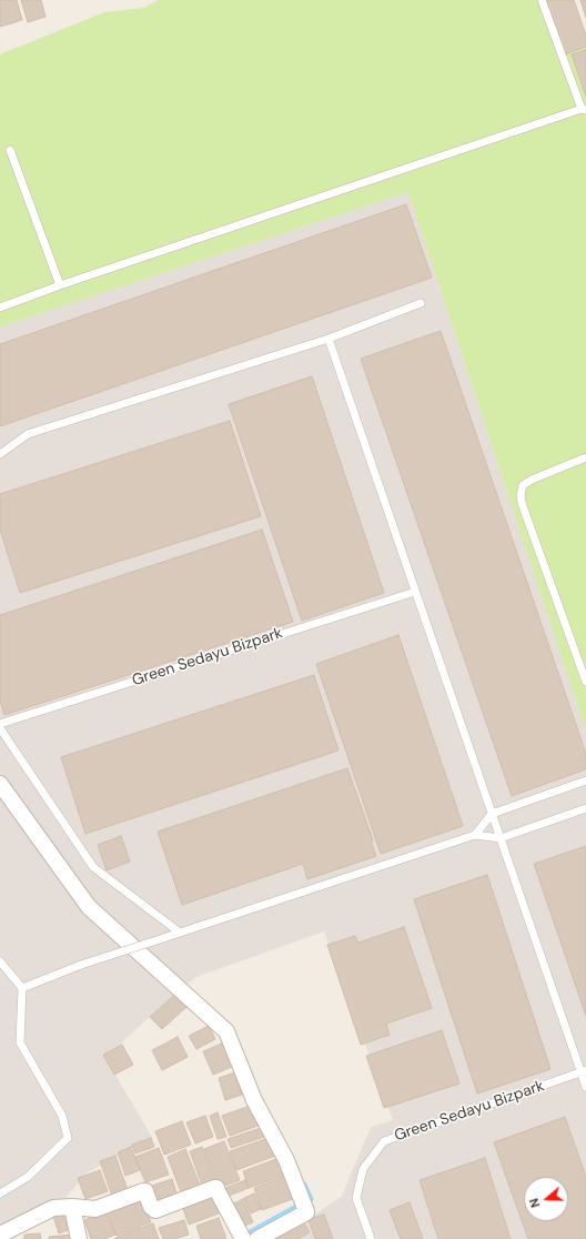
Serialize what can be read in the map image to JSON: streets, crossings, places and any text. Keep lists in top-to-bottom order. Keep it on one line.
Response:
{"streets":{"lane":["Green Sedayu Bizpark"]},"north":"left"}
